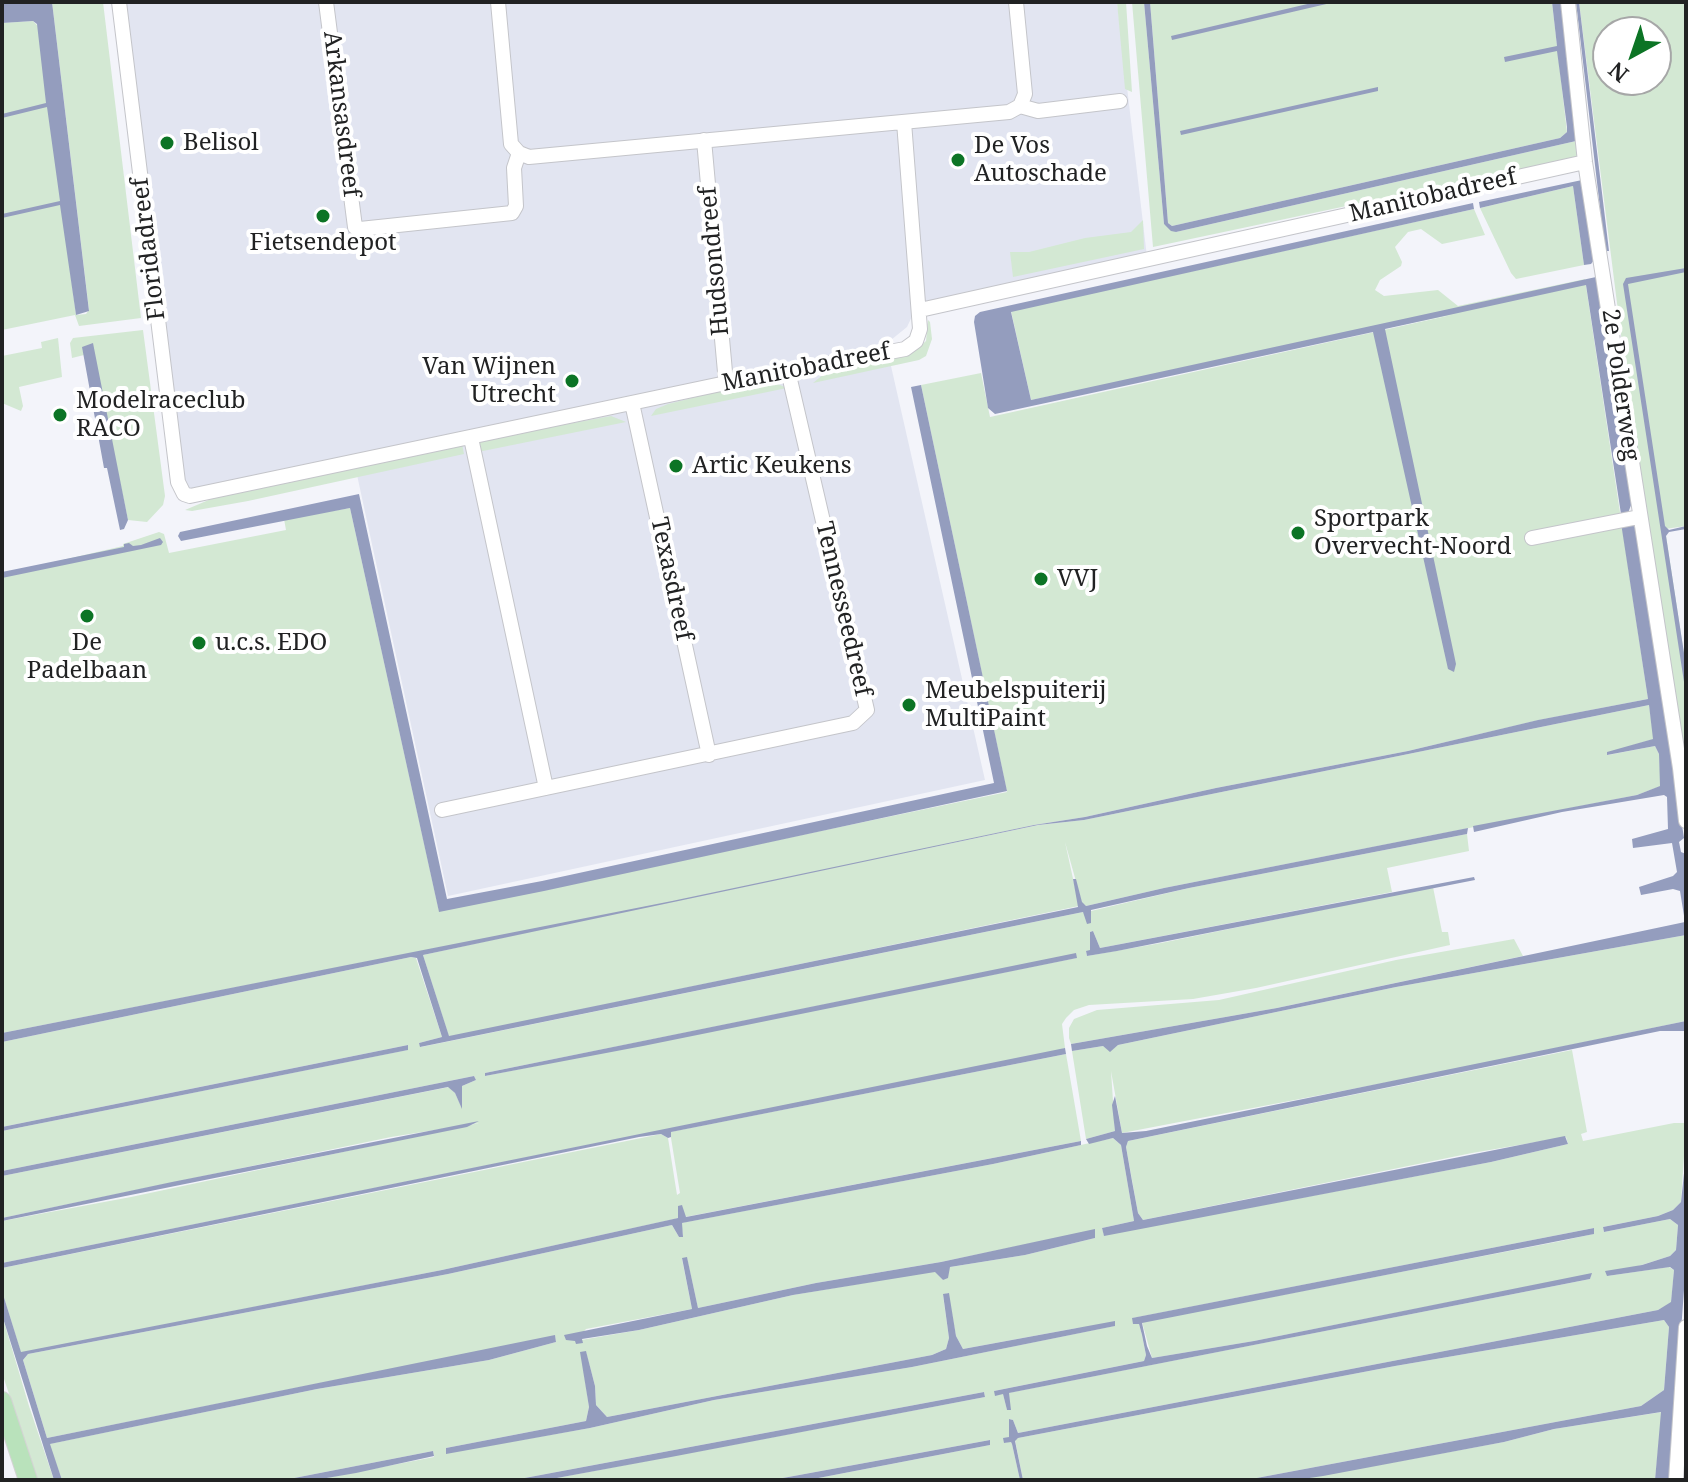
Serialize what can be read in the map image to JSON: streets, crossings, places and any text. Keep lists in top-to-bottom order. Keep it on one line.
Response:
{"streets":{"street":["Arkansasdreef","Manitobadreef","Floridadreef","Hudsondreef","2e Polderweg","Texasdreef","Tennesseedreef"]},"crossings":[["Manitobadreef","Floridadreef"],["Manitobadreef","Hudsondreef"],["Manitobadreef","2e Polderweg"],["Manitobadreef","Texasdreef"],["Manitobadreef","Tennesseedreef"],["Texasdreef","Tennesseedreef"]],"places":["Belisol","De Vos Autoschade","Fietsendepot","Van Wijnen Utrecht","Modelraceclub RACO","Artic Keukens","Sportpark Overvecht-Noord","VVJ","De Padelbaan","u.c.s. EDO","Meubelspuiterij MultiPaint"],"north":"bottom left"}
